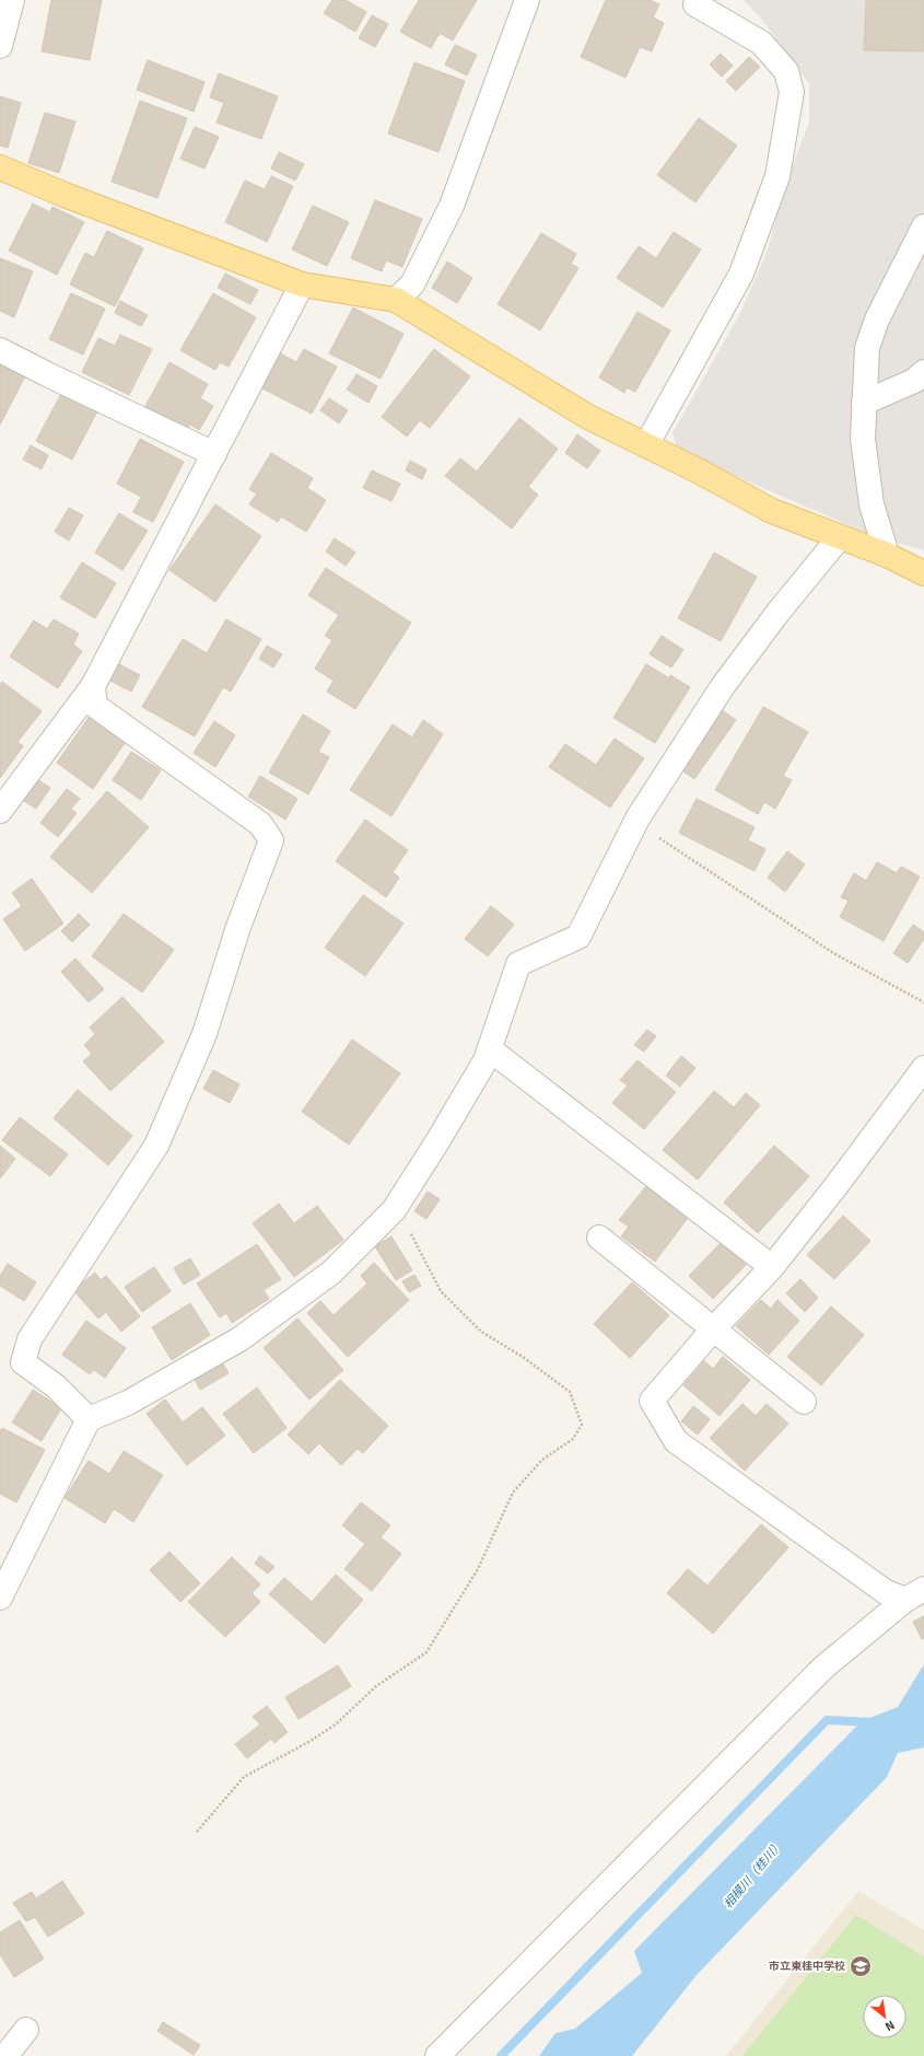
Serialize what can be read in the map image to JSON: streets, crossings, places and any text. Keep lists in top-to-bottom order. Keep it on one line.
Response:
{"water":["相模川（桂川）"],"places":{"school or university":["市立東桂中学校"]},"north":"bottom right"}
